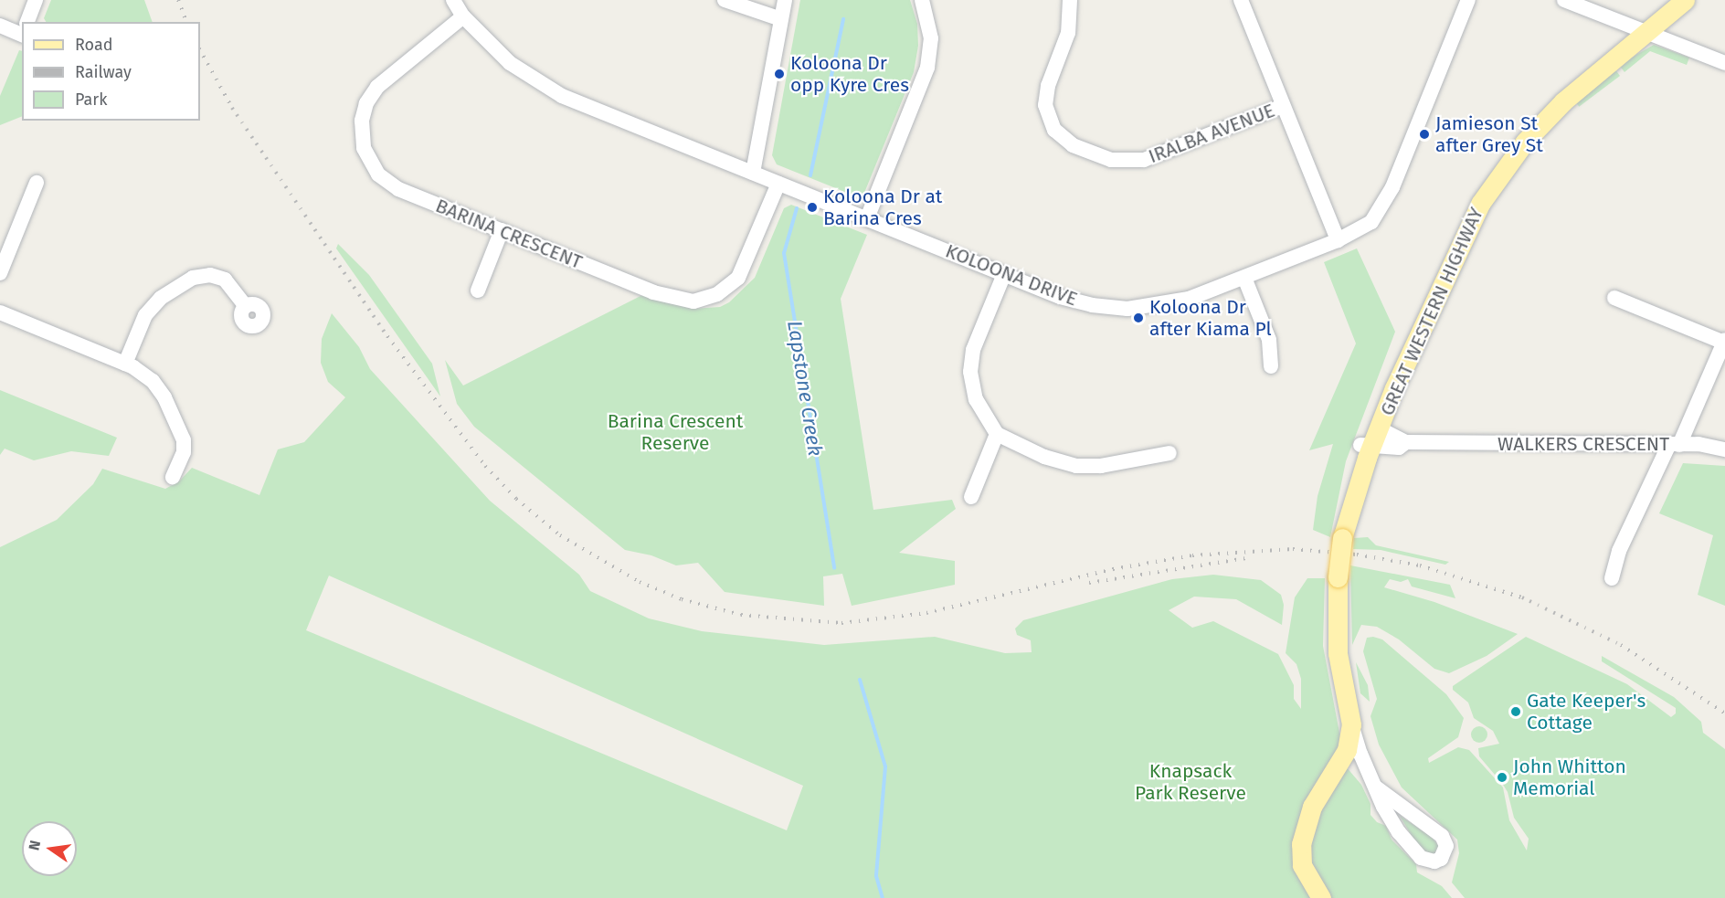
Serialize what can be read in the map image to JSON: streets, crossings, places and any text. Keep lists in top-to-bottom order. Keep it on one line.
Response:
{"streets":{"main road":["GREAT WESTERN HIGHWAY"],"street":["IRALBA AVENUE","BARINA CRESCENT","KOLOONA DRIVE","WALKERS CRESCENT"]},"crossings":[["BARINA CRESCENT","KOLOONA DRIVE"],["GREAT WESTERN HIGHWAY","WALKERS CRESCENT"]],"water":["Lapstone Creek"],"parks":["Barina Crescent Reserve","Knapsack Park Reserve"],"places":["Koloona Dr opp Kyre Cres","Jamieson St after Grey St","Koloona Dr at Barina Cres","Koloona Dr after Kiama Pl","Gate Keeper's Cottage","John Whitton Memorial"],"legend":["Road","Railway","Park"],"north":"left"}
